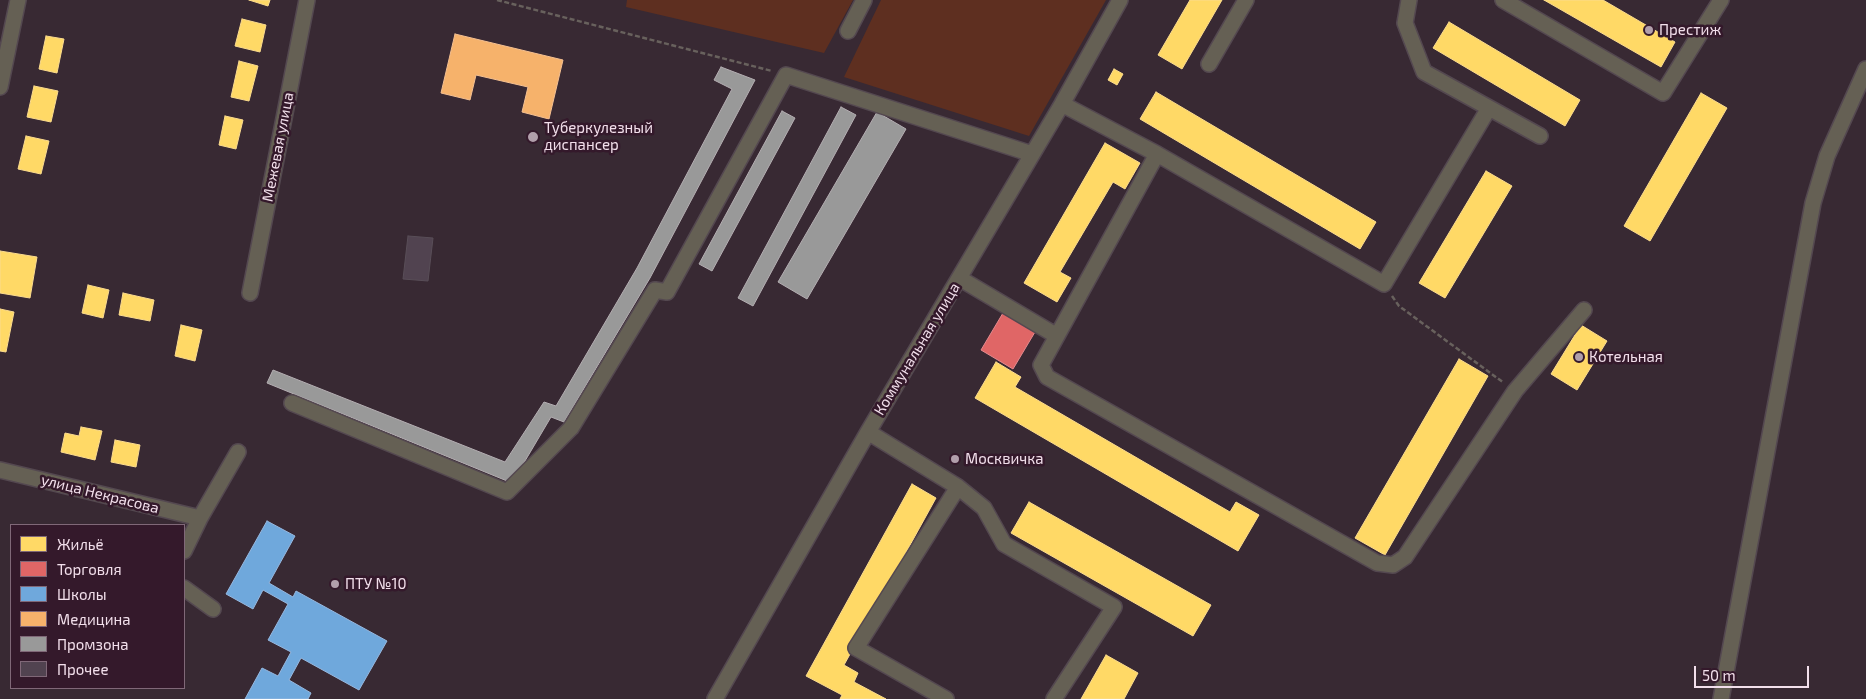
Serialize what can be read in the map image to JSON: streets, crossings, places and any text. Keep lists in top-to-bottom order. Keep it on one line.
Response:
{"streets":{"street":["Межевая улица","Коммунальная улица","улица Некрасова"]},"places":["Престиж","Туберкулезный диспансер","Котельная","Москвичка","ПТУ №10"],"legend":["Жильё","Торговля","Школы","Медицина","Промзона","Прочее"],"scale_bar":"50 m"}
